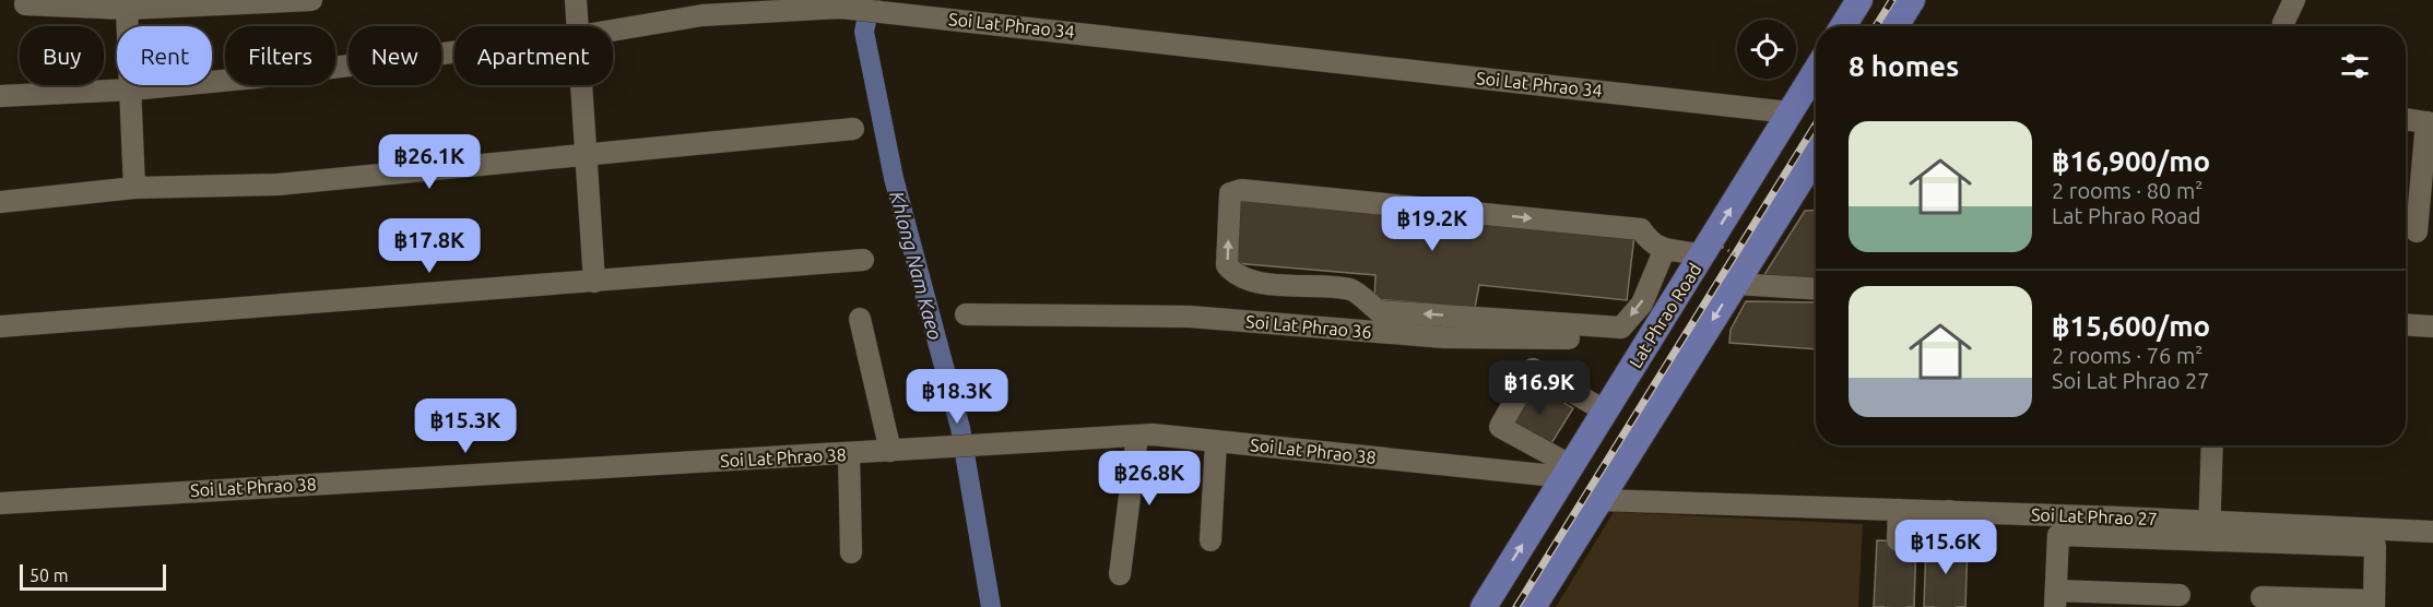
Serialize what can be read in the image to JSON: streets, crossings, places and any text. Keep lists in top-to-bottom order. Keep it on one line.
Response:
{"streets":{"main road":["Lat Phrao Road"],"street":["Soi Lat Phrao 34","Soi Lat Phrao 36","Soi Lat Phrao 38","Soi Lat Phrao 27"]},"crossings":[["Soi Lat Phrao 34","Lat Phrao Road"],["Lat Phrao Road","Soi Lat Phrao 36"],["Lat Phrao Road","Soi Lat Phrao 38"]],"water":["Khlong Nam Kaeo"],"scale_bar":"50 m","page":{"chip":["Buy","Rent","Filters","New","Apartment"],"heading":"8 homes","list":[{"name":"฿16,900/mo","note":"2 rooms · 80 m² · Lat Phrao Road"},{"name":"฿15,600/mo","note":"2 rooms · 76 m² · Soi Lat Phrao 27"}],"price":["฿26.1K","฿19.2K","฿17.8K","฿16.9K","฿18.3K","฿15.3K","฿26.8K","฿15.6K"],"scale":"50 m"}}
